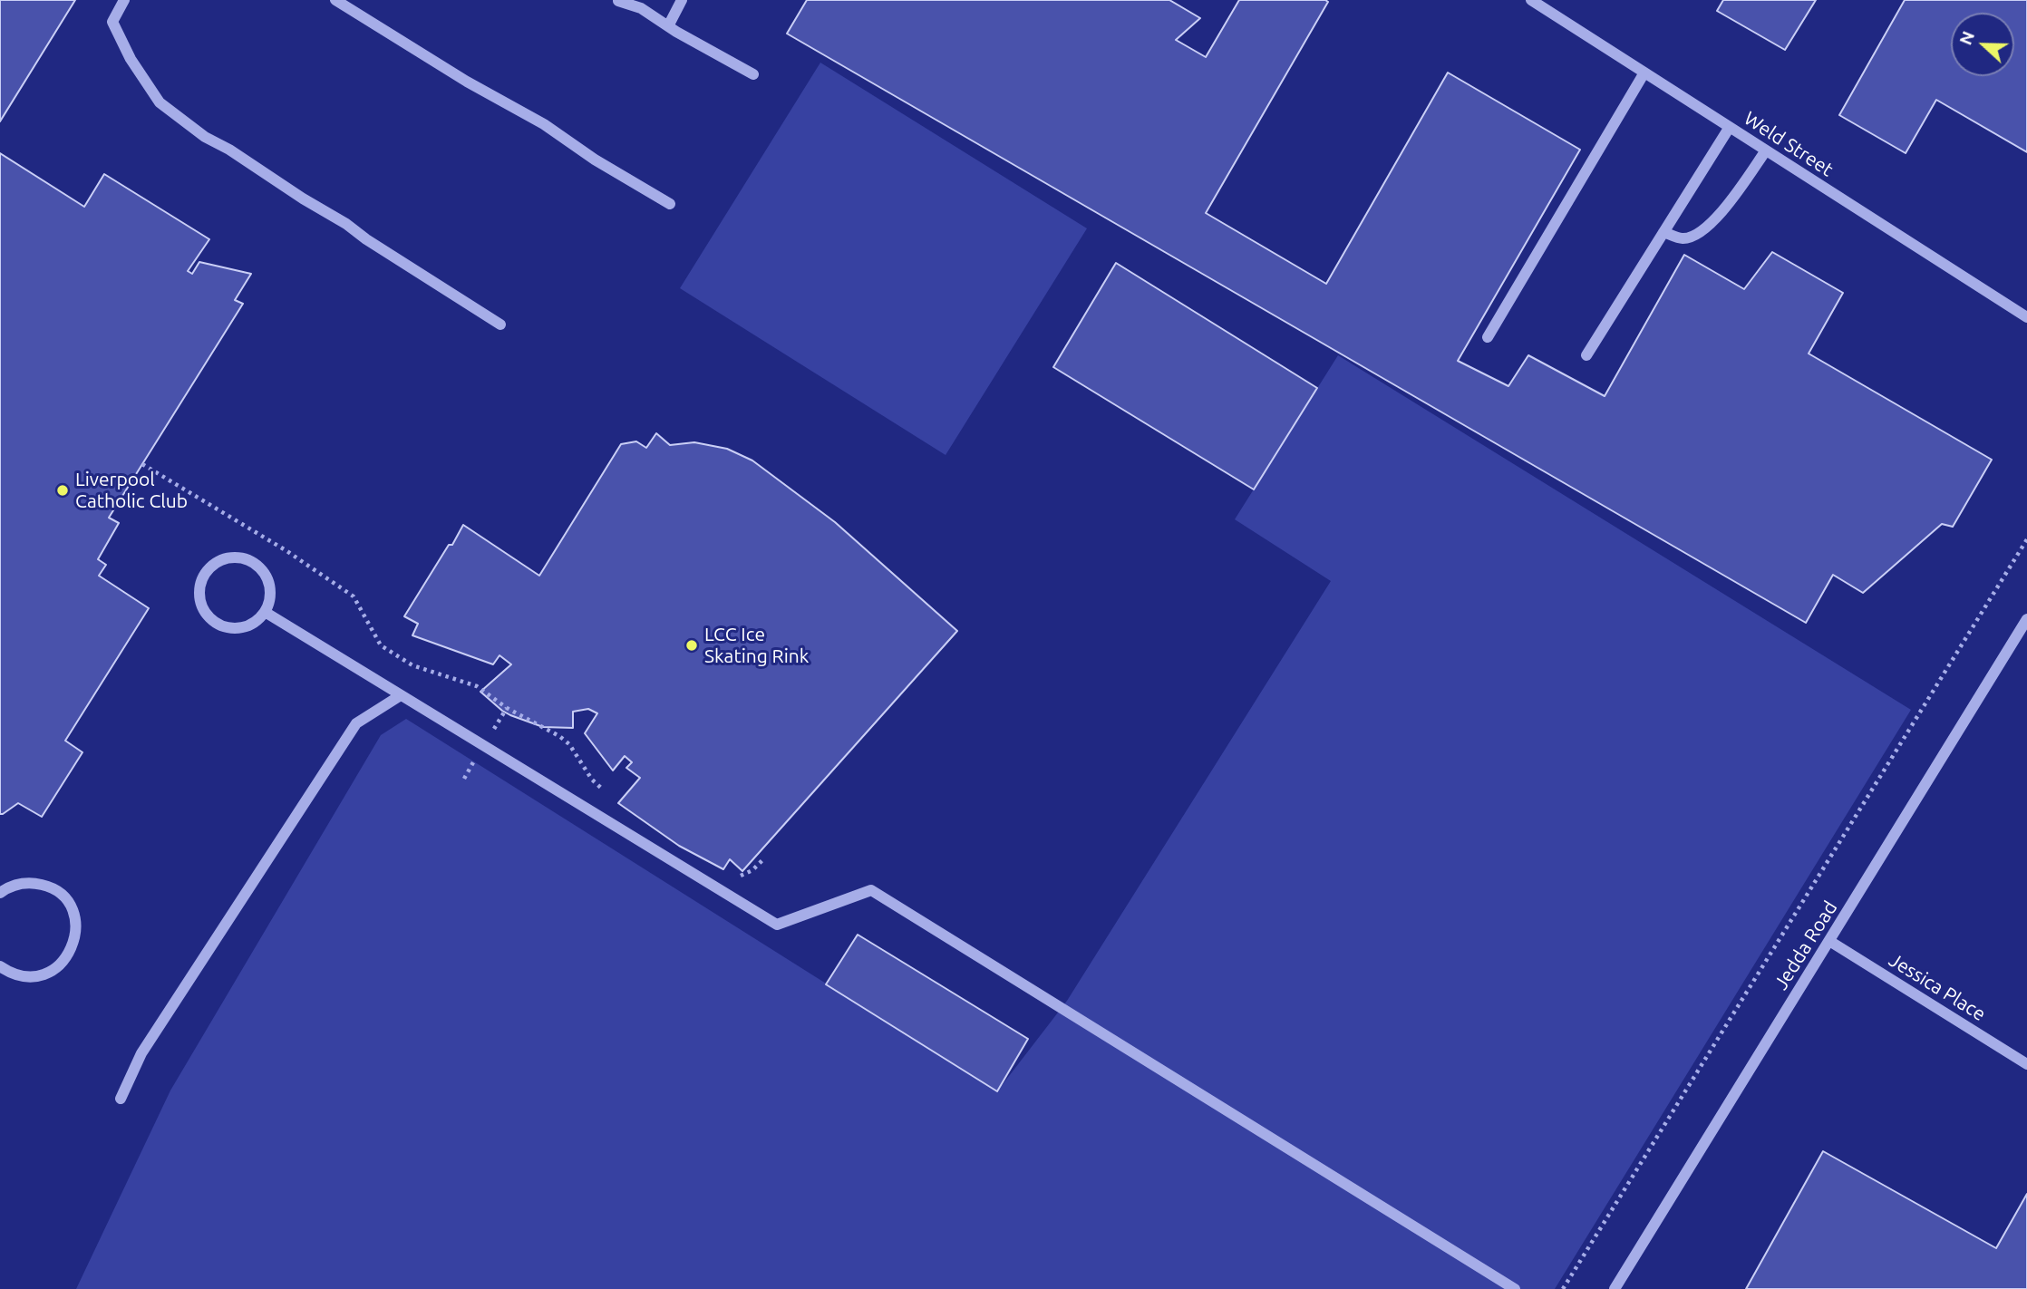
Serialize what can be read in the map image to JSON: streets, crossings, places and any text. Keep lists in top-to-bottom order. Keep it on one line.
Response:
{"streets":{"street":["Weld Street","Jedda Road","Jessica Place"]},"crossings":[["Jedda Road","Jessica Place"]],"places":["Liverpool Catholic Club","LCC Ice Skating Rink"],"north":"left"}
